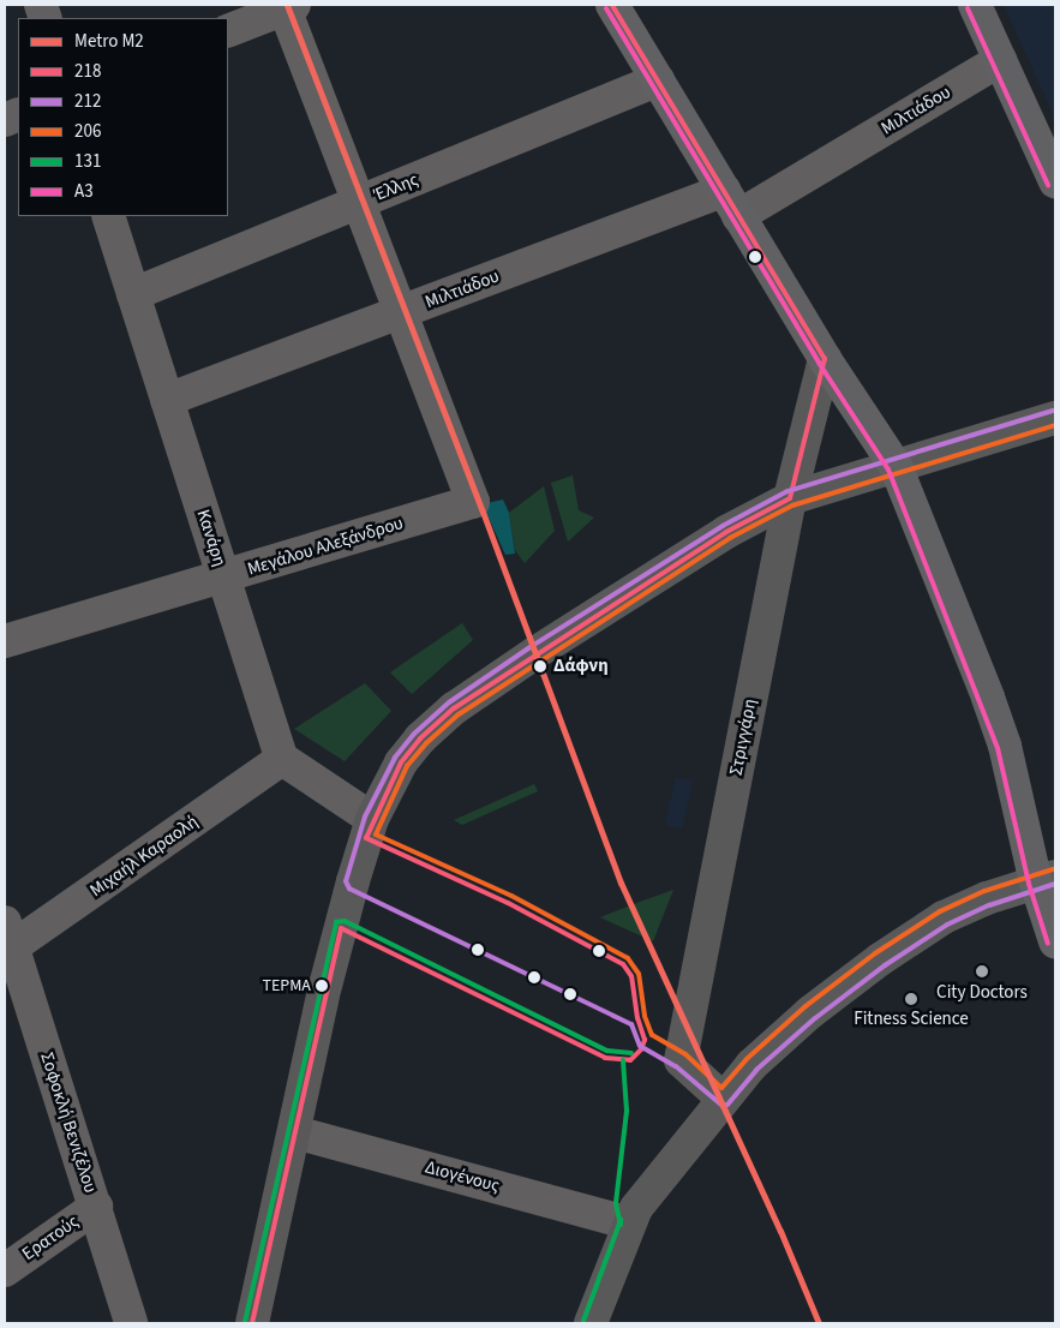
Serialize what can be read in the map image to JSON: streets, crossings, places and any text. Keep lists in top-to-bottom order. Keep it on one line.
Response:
{"streets":{"main road":["Στριγγάρη"],"street":["Μιλτιάδου","Έλλης","Κανάρη","Μεγάλου Αλεξάνδρου","Μιχαήλ Καραολή","Σοφοκλή Βενιζέλου","Διογένους","Ερατούς"]},"crossings":[["Μιλτιάδου","Κανάρη"],["Μιλτιάδου","Μεγάλου Αλεξάνδρου"],["Έλλης","Κανάρη"],["Κανάρη","Μεγάλου Αλεξάνδρου"],["Κανάρη","Μιχαήλ Καραολή"],["Μιχαήλ Καραολή","Σοφοκλή Βενιζέλου"],["Σοφοκλή Βενιζέλου","Ερατούς"]],"places":["Δάφνη","City Doctors","ΤΕΡΜΑ","Fitness Science"],"lines":["metro line Μ2","transit line 218","transit line Α3","transit line 212","transit line 206","transit line 131"],"legend":["Metro Μ2","218","212","206","131","Α3"]}
